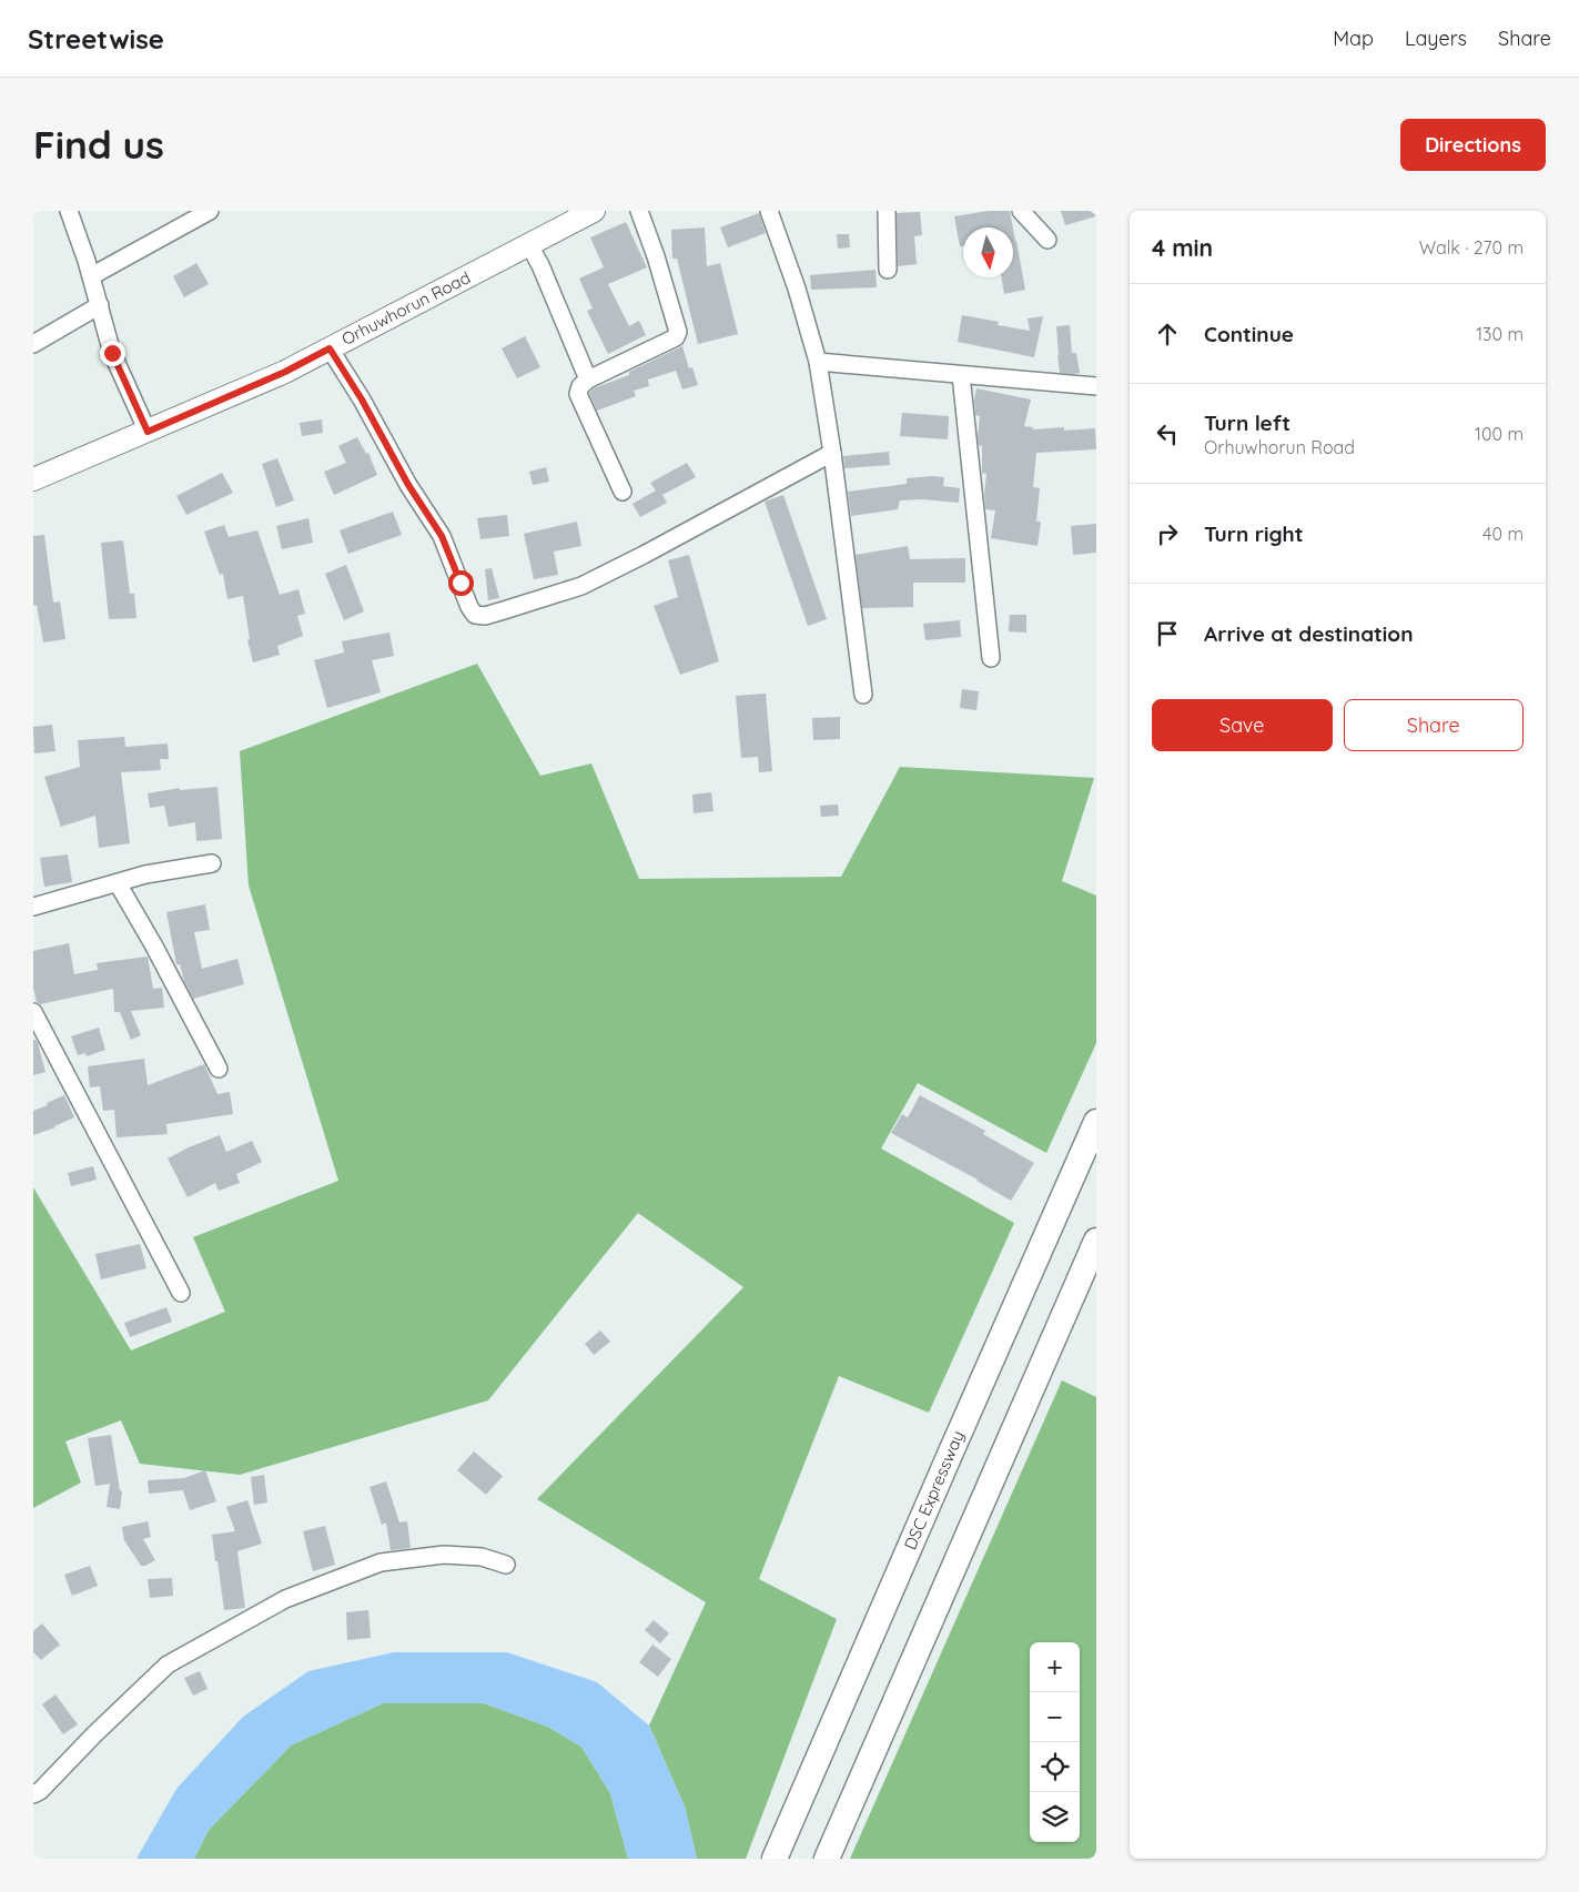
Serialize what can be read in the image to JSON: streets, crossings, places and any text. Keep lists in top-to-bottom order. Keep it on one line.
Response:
{"streets":{"main road":["DSC Expressway"],"street":["Orhuwhorun Road"]},"north":"bottom","page":{"header":"Streetwise","nav":["Map","Layers","Share"],"buttons":["Directions",["Save","Share"]],"title":"Find us","heading":["4 min","Walk · 270 m"],"list":[["Continue","130 m"],["Turn left","Orhuwhorun Road","100 m"],["Turn right","40 m"],"Arrive at destination"],"map_buttons":["+","−"]}}
